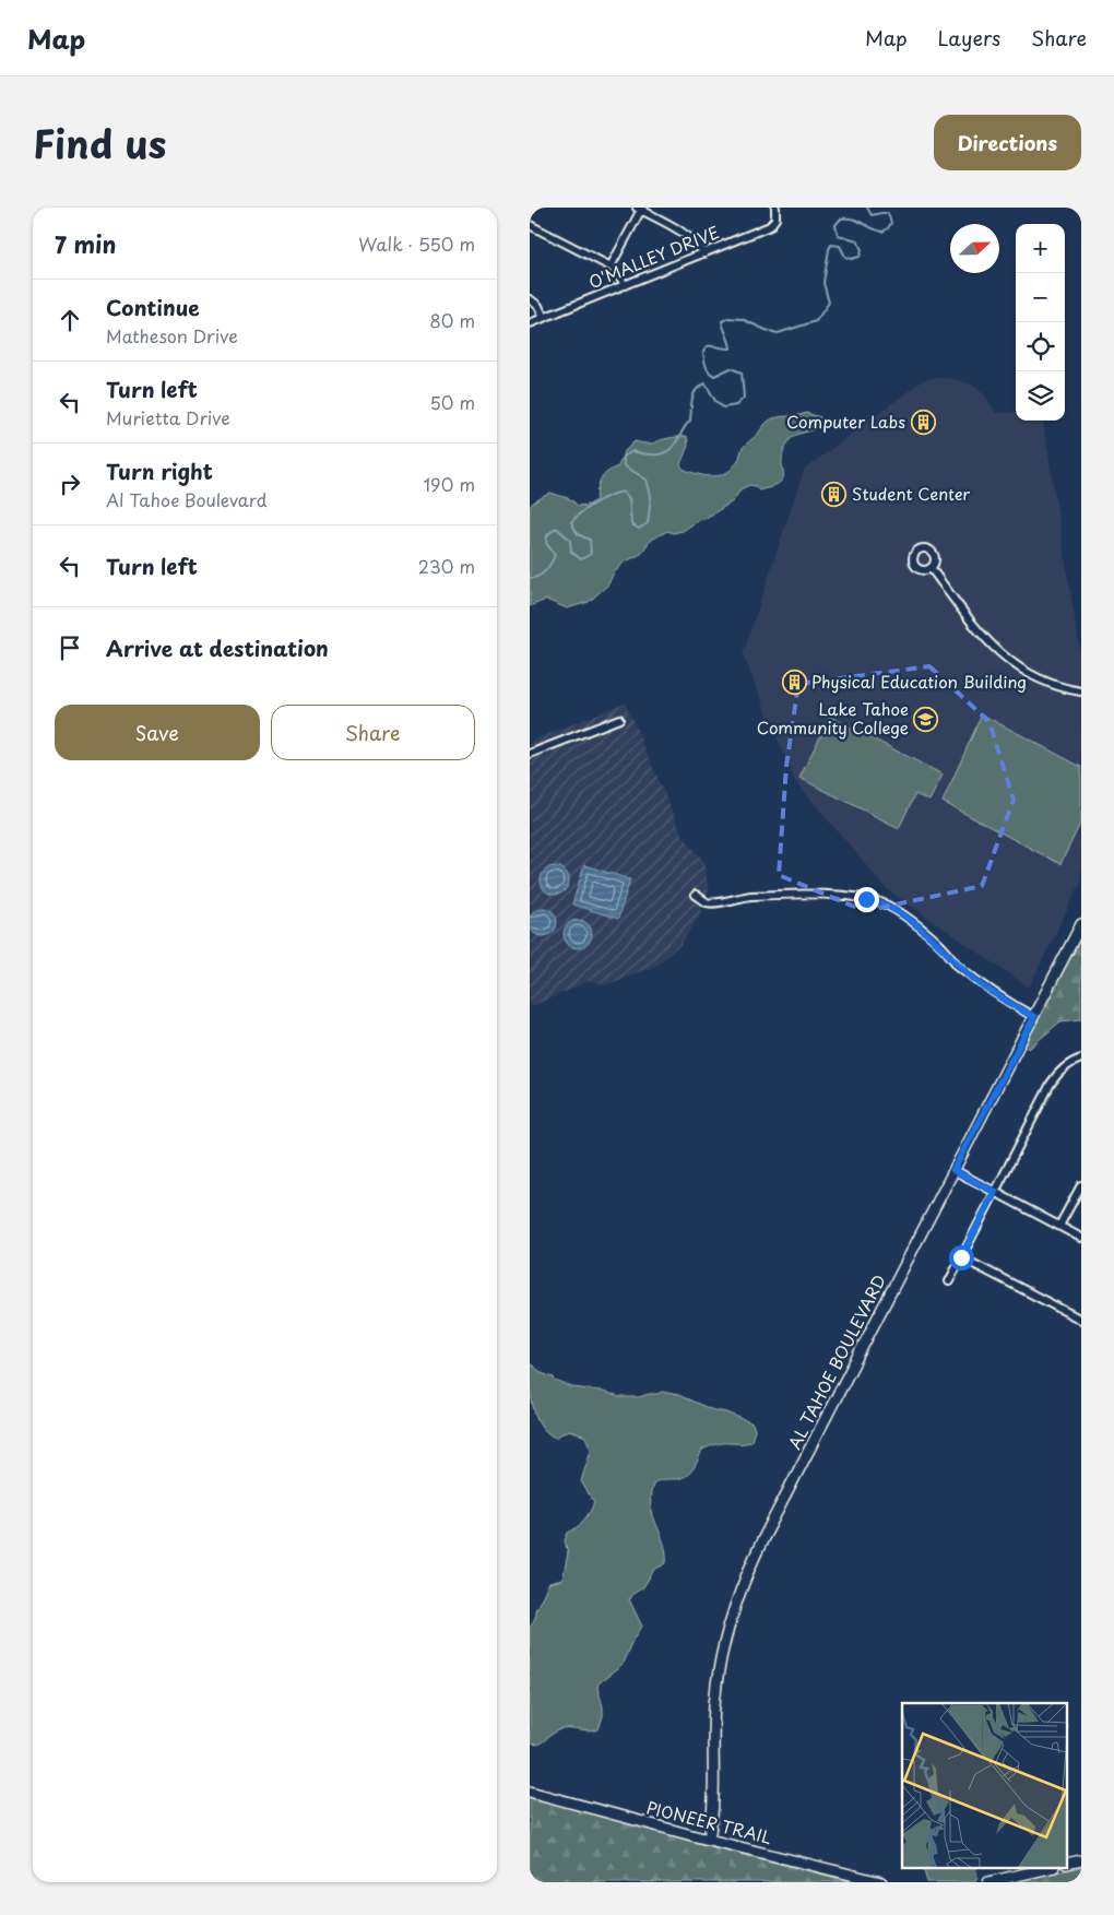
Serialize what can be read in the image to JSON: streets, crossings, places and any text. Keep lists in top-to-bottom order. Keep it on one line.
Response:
{"streets":{"main road":["AL TAHOE BOULEVARD","PIONEER TRAIL"],"street":["O'MALLEY DRIVE"]},"crossings":[["AL TAHOE BOULEVARD","PIONEER TRAIL"]],"places":{"building":["Computer Labs","Student Center","Physical Education Building"],"school or university":["Lake Tahoe Community College"]},"north":"right","page":{"header":"Map","nav":["Map","Layers","Share"],"title":"Find us","buttons":["Directions",["Save","Share"]],"heading":["7 min","Walk · 550 m"],"map_buttons":["+","−"],"list":[["Continue","Matheson Drive","80 m"],["Turn left","Murietta Drive","50 m"],["Turn right","Al Tahoe Boulevard","190 m"],["Turn left","230 m"],"Arrive at destination"]}}
